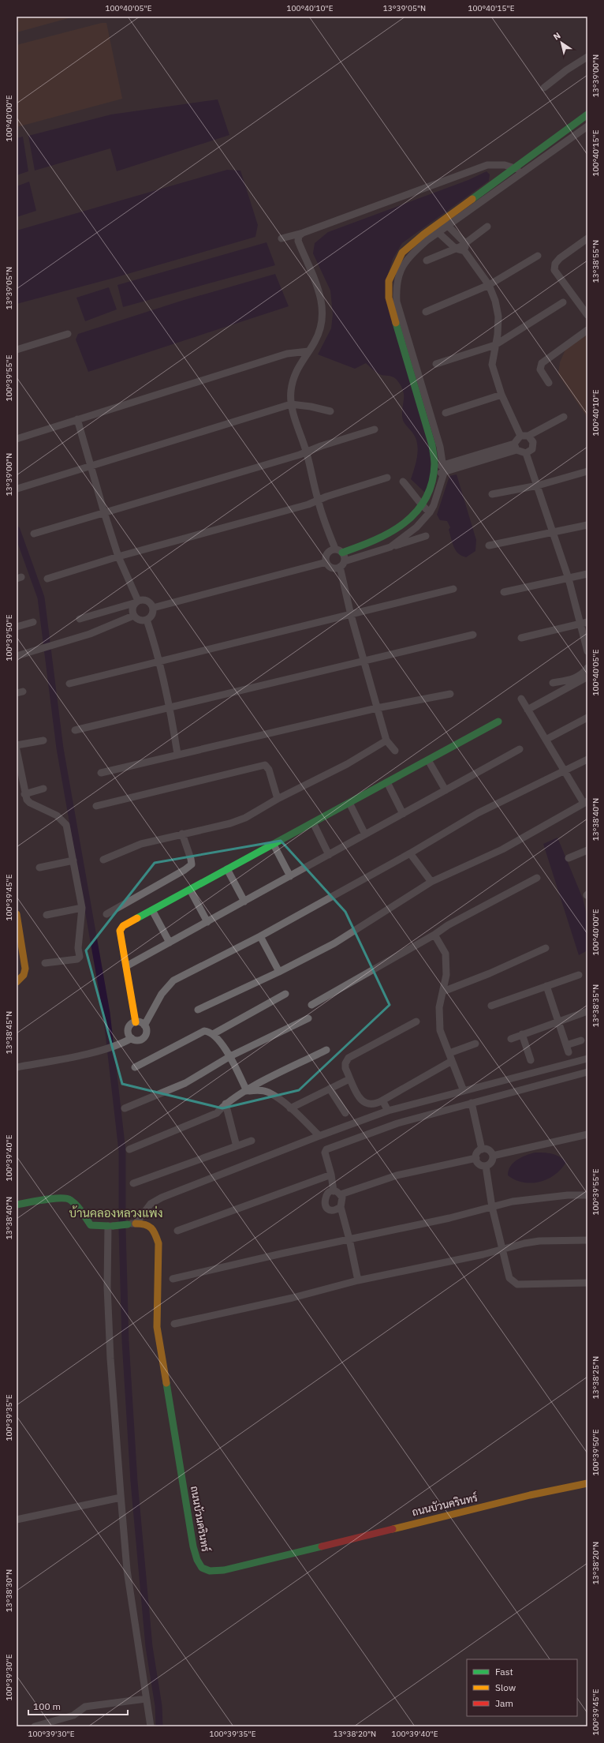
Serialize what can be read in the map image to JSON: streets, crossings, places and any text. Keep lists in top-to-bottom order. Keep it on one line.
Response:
{"streets":{"street":["ถนนบัวนครินทร์"]},"districts":["บ้านคลองหลวงแพ่ง"],"legend":["Fast","Slow","Jam"],"scale_bar":"100 m","north":"top left","coordinates":["100°40'05\"E","100°40'10\"E","13°39'05\"N","100°40'15\"E","13°39'00\"N","100°40'00\"E","13°38'55\"N","100°39'55\"E","100°39'50\"E","13°38'40\"N","100°39'45\"E","13°38'35\"N","13°38'45\"N","100°39'40\"E","13°38'25\"N","100°39'35\"E","13°38'20\"N","13°38'30\"N","100°39'30\"E"]}
